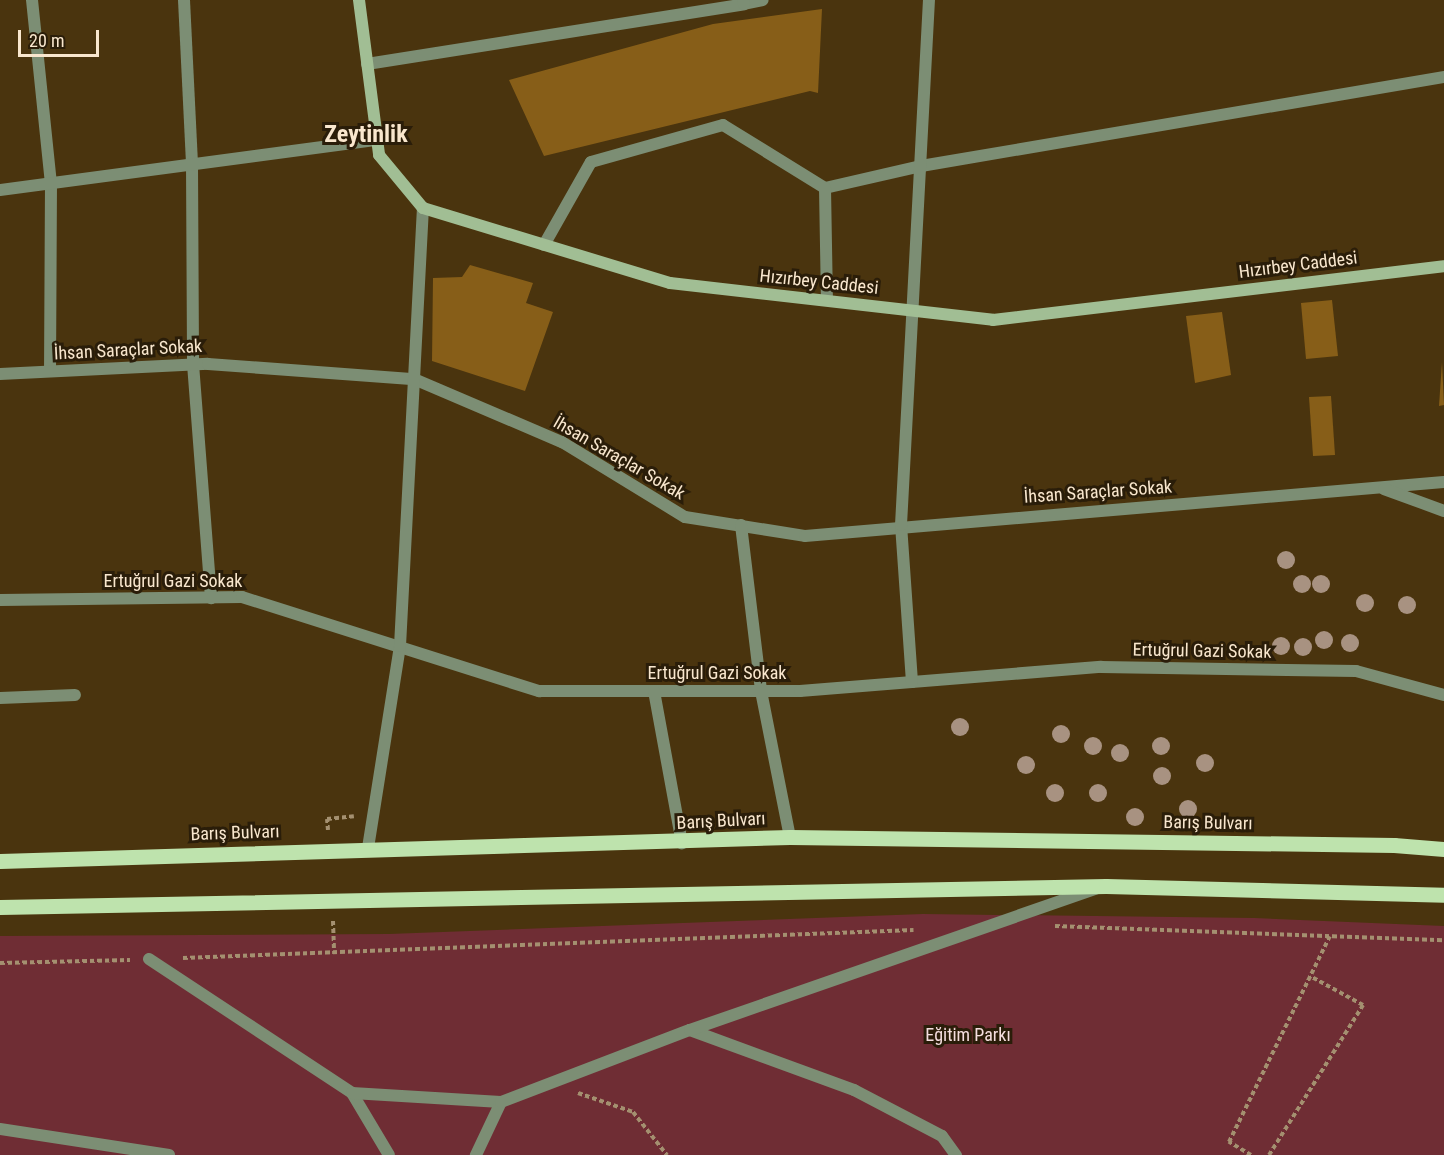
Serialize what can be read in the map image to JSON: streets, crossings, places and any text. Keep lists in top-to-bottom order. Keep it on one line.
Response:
{"streets":{"main road":["Hızırbey Caddesi","Barış Bulvarı"],"street":["İhsan Saraçlar Sokak","Ertuğrul Gazi Sokak"]},"districts":["Zeytinlik"],"parks":["Eğitim Parkı"],"scale_bar":"20 m"}
